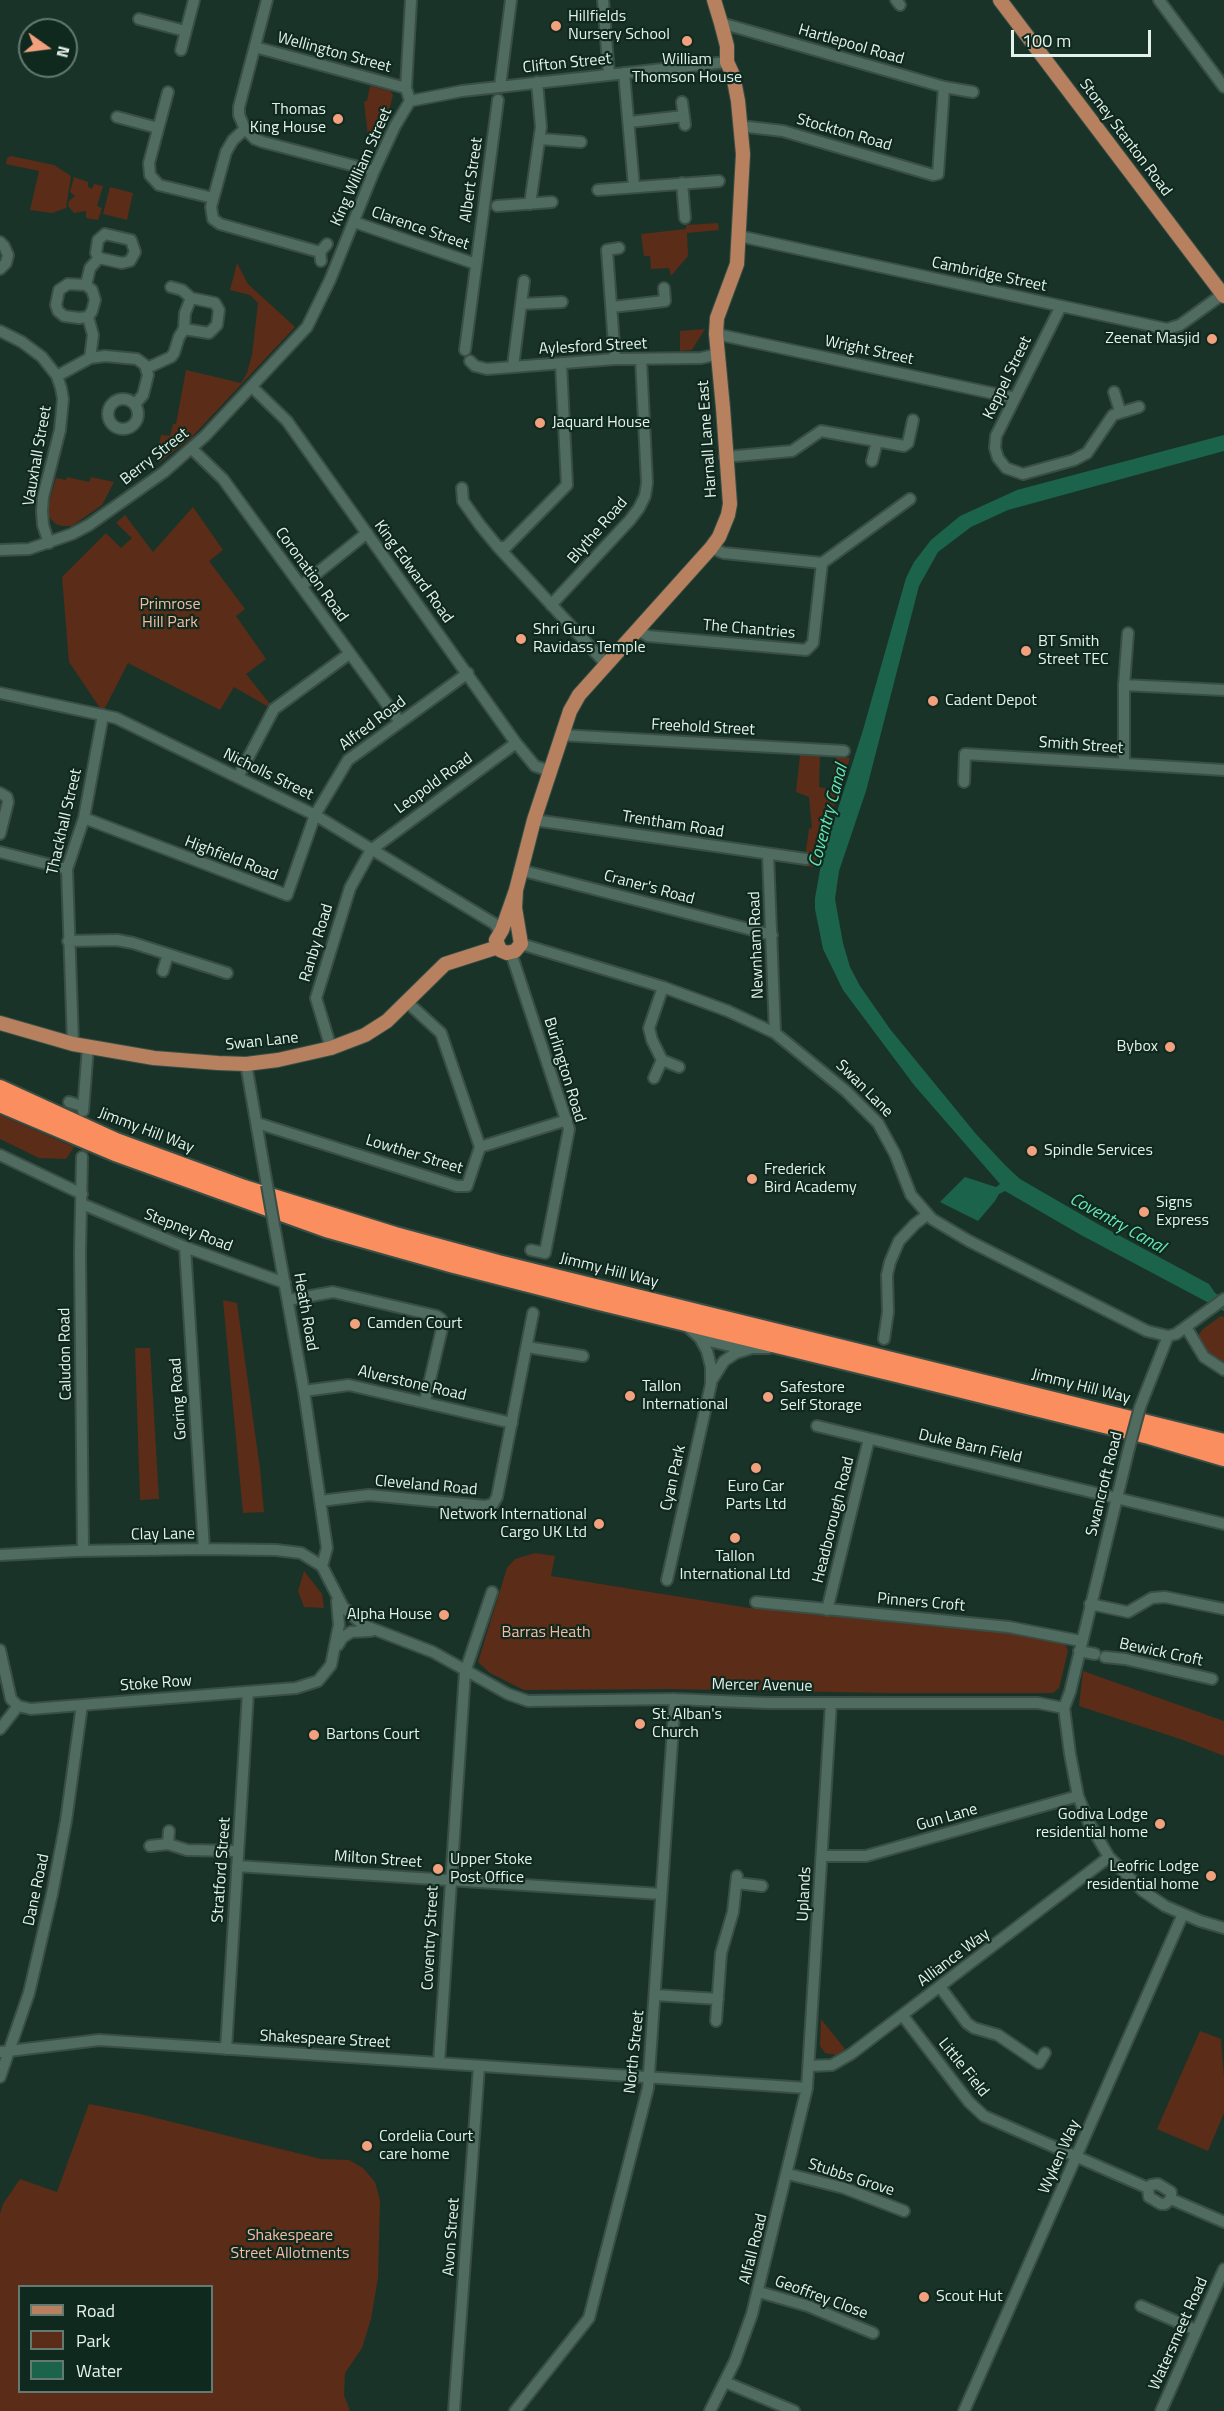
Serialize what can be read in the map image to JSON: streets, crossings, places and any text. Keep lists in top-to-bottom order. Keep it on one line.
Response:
{"streets":{"highway":["Jimmy Hill Way"],"main road":["Stoney Stanton Road","Harnall Lane East","Swan Lane"],"street":["Hartlepool Road","Wellington Street","Clifton Street","Stockton Road","King William Street","Albert Street","Clarence Street","Cambridge Street","Aylesford Street","Wright Street","Keppel Street","Vauxhall Street","Berry Street","Blythe Road","King Edward Road","Coronation Road","The Chantries","Alfred Road","Freehold Street","Smith Street","Nicholls Street","Leopold Road","Thackhall Street","Trentham Road","Highfield Road","Craner's Road","Ranby Road","Newnham Road","Burlington Road","Lowther Street","Stepney Road","Heath Road","Caludon Road","Alverstone Road","Goring Road","Duke Barn Field","Cyan Park","Swancroft Road","Cleveland Road","Headborough Road","Clay Lane","Pinners Croft","Bewick Croft","Stoke Row","Mercer Avenue","Gun Lane","Milton Street","Stratford Street","Dane Road","Uplands","Coventry Street","Alliance Way","Shakespeare Street","North Street","Little Field","Wyken Way","Stubbs Grove","Avon Street","Alfall Road","Geoffrey Close","Watersmeet Road"]},"crossings":[["Hartlepool Road","Stockton Road"],["Hartlepool Road","Harnall Lane East"],["Wellington Street","King William Street"],["Clifton Street","King William Street"],["Clifton Street","Harnall Lane East"],["Stockton Road","Harnall Lane East"],["Stoney Stanton Road","Cambridge Street"],["King William Street","Clarence Street"],["King William Street","Berry Street"],["Albert Street","Clarence Street"],["Cambridge Street","Keppel Street"],["Cambridge Street","Harnall Lane East"],["Aylesford Street","Harnall Lane East"],["Aylesford Street","Blythe Road"],["Wright Street","Keppel Street"],["Wright Street","Harnall Lane East"],["Harnall Lane East","King Edward Road"],["Harnall Lane East","The Chantries"],["Harnall Lane East","Freehold Street"],["Harnall Lane East","Nicholls Street"],["Harnall Lane East","Trentham Road"],["Harnall Lane East","Craner's Road"],["Harnall Lane East","Swan Lane"],["Harnall Lane East","Burlington Road"],["Vauxhall Street","Berry Street"],["Berry Street","King Edward Road"],["Berry Street","Coronation Road"],["King Edward Road","Alfred Road"],["King Edward Road","Leopold Road"],["Coronation Road","Alfred Road"],["Alfred Road","Nicholls Street"],["Alfred Road","Highfield Road"],["Nicholls Street","Leopold Road"],["Nicholls Street","Thackhall Street"],["Nicholls Street","Highfield Road"],["Nicholls Street","Ranby Road"],["Leopold Road","Ranby Road"],["Thackhall Street","Highfield Road"],["Thackhall Street","Swan Lane"],["Trentham Road","Newnham Road"],["Craner's Road","Newnham Road"],["Ranby Road","Swan Lane"],["Newnham Road","Swan Lane"],["Swan Lane","Burlington Road"],["Swan Lane","Lowther Street"],["Swan Lane","Heath Road"],["Swan Lane","Swancroft Road"],["Jimmy Hill Way","Cyan Park"],["Lowther Street","Heath Road"],["Stepney Road","Heath Road"],["Stepney Road","Caludon Road"],["Stepney Road","Goring Road"],["Heath Road","Alverstone Road"],["Heath Road","Cleveland Road"],["Heath Road","Clay Lane"],["Caludon Road","Clay Lane"],["Alverstone Road","Cleveland Road"],["Goring Road","Clay Lane"],["Duke Barn Field","Swancroft Road"],["Duke Barn Field","Headborough Road"],["Swancroft Road","Pinners Croft"],["Swancroft Road","Bewick Croft"],["Swancroft Road","Mercer Avenue"],["Headborough Road","Pinners Croft"],["Pinners Croft","Bewick Croft"],["Stoke Row","Stratford Street"],["Stoke Row","Dane Road"],["Mercer Avenue","Uplands"],["Mercer Avenue","Coventry Street"],["Mercer Avenue","North Street"],["Gun Lane","Uplands"],["Milton Street","Stratford Street"],["Milton Street","Coventry Street"],["Milton Street","North Street"],["Stratford Street","Shakespeare Street"],["Dane Road","Shakespeare Street"],["Uplands","Alliance Way"],["Uplands","Alfall Road"],["Coventry Street","Shakespeare Street"],["Alliance Way","Little Field"],["Shakespeare Street","North Street"],["Shakespeare Street","Avon Street"],["Little Field","Wyken Way"],["Stubbs Grove","Alfall Road"],["Alfall Road","Geoffrey Close"]],"water":["Coventry Canal"],"parks":["Primrose Hill Park","Barras Heath","Shakespeare Street Allotments"],"places":["Hillfields Nursery School","William Thomson House","Thomas King House","Zeenat Masjid","Jaquard House","Shri Guru Ravidass Temple","BT Smith Street TEC","Cadent Depot","Bybox","Spindle Services","Frederick Bird Academy","Signs Express","Camden Court","Tallon International","Safestore Self Storage","Euro Car Parts Ltd","Network International Cargo UK Ltd","Tallon International Ltd","Alpha House","St. Alban's Church","Bartons Court","Godiva Lodge residential home","Upper Stoke Post Office","Leofric Lodge residential home","Cordelia Court care home","Scout Hut"],"legend":["Road","Park","Water"],"scale_bar":"100 m","north":"right"}
